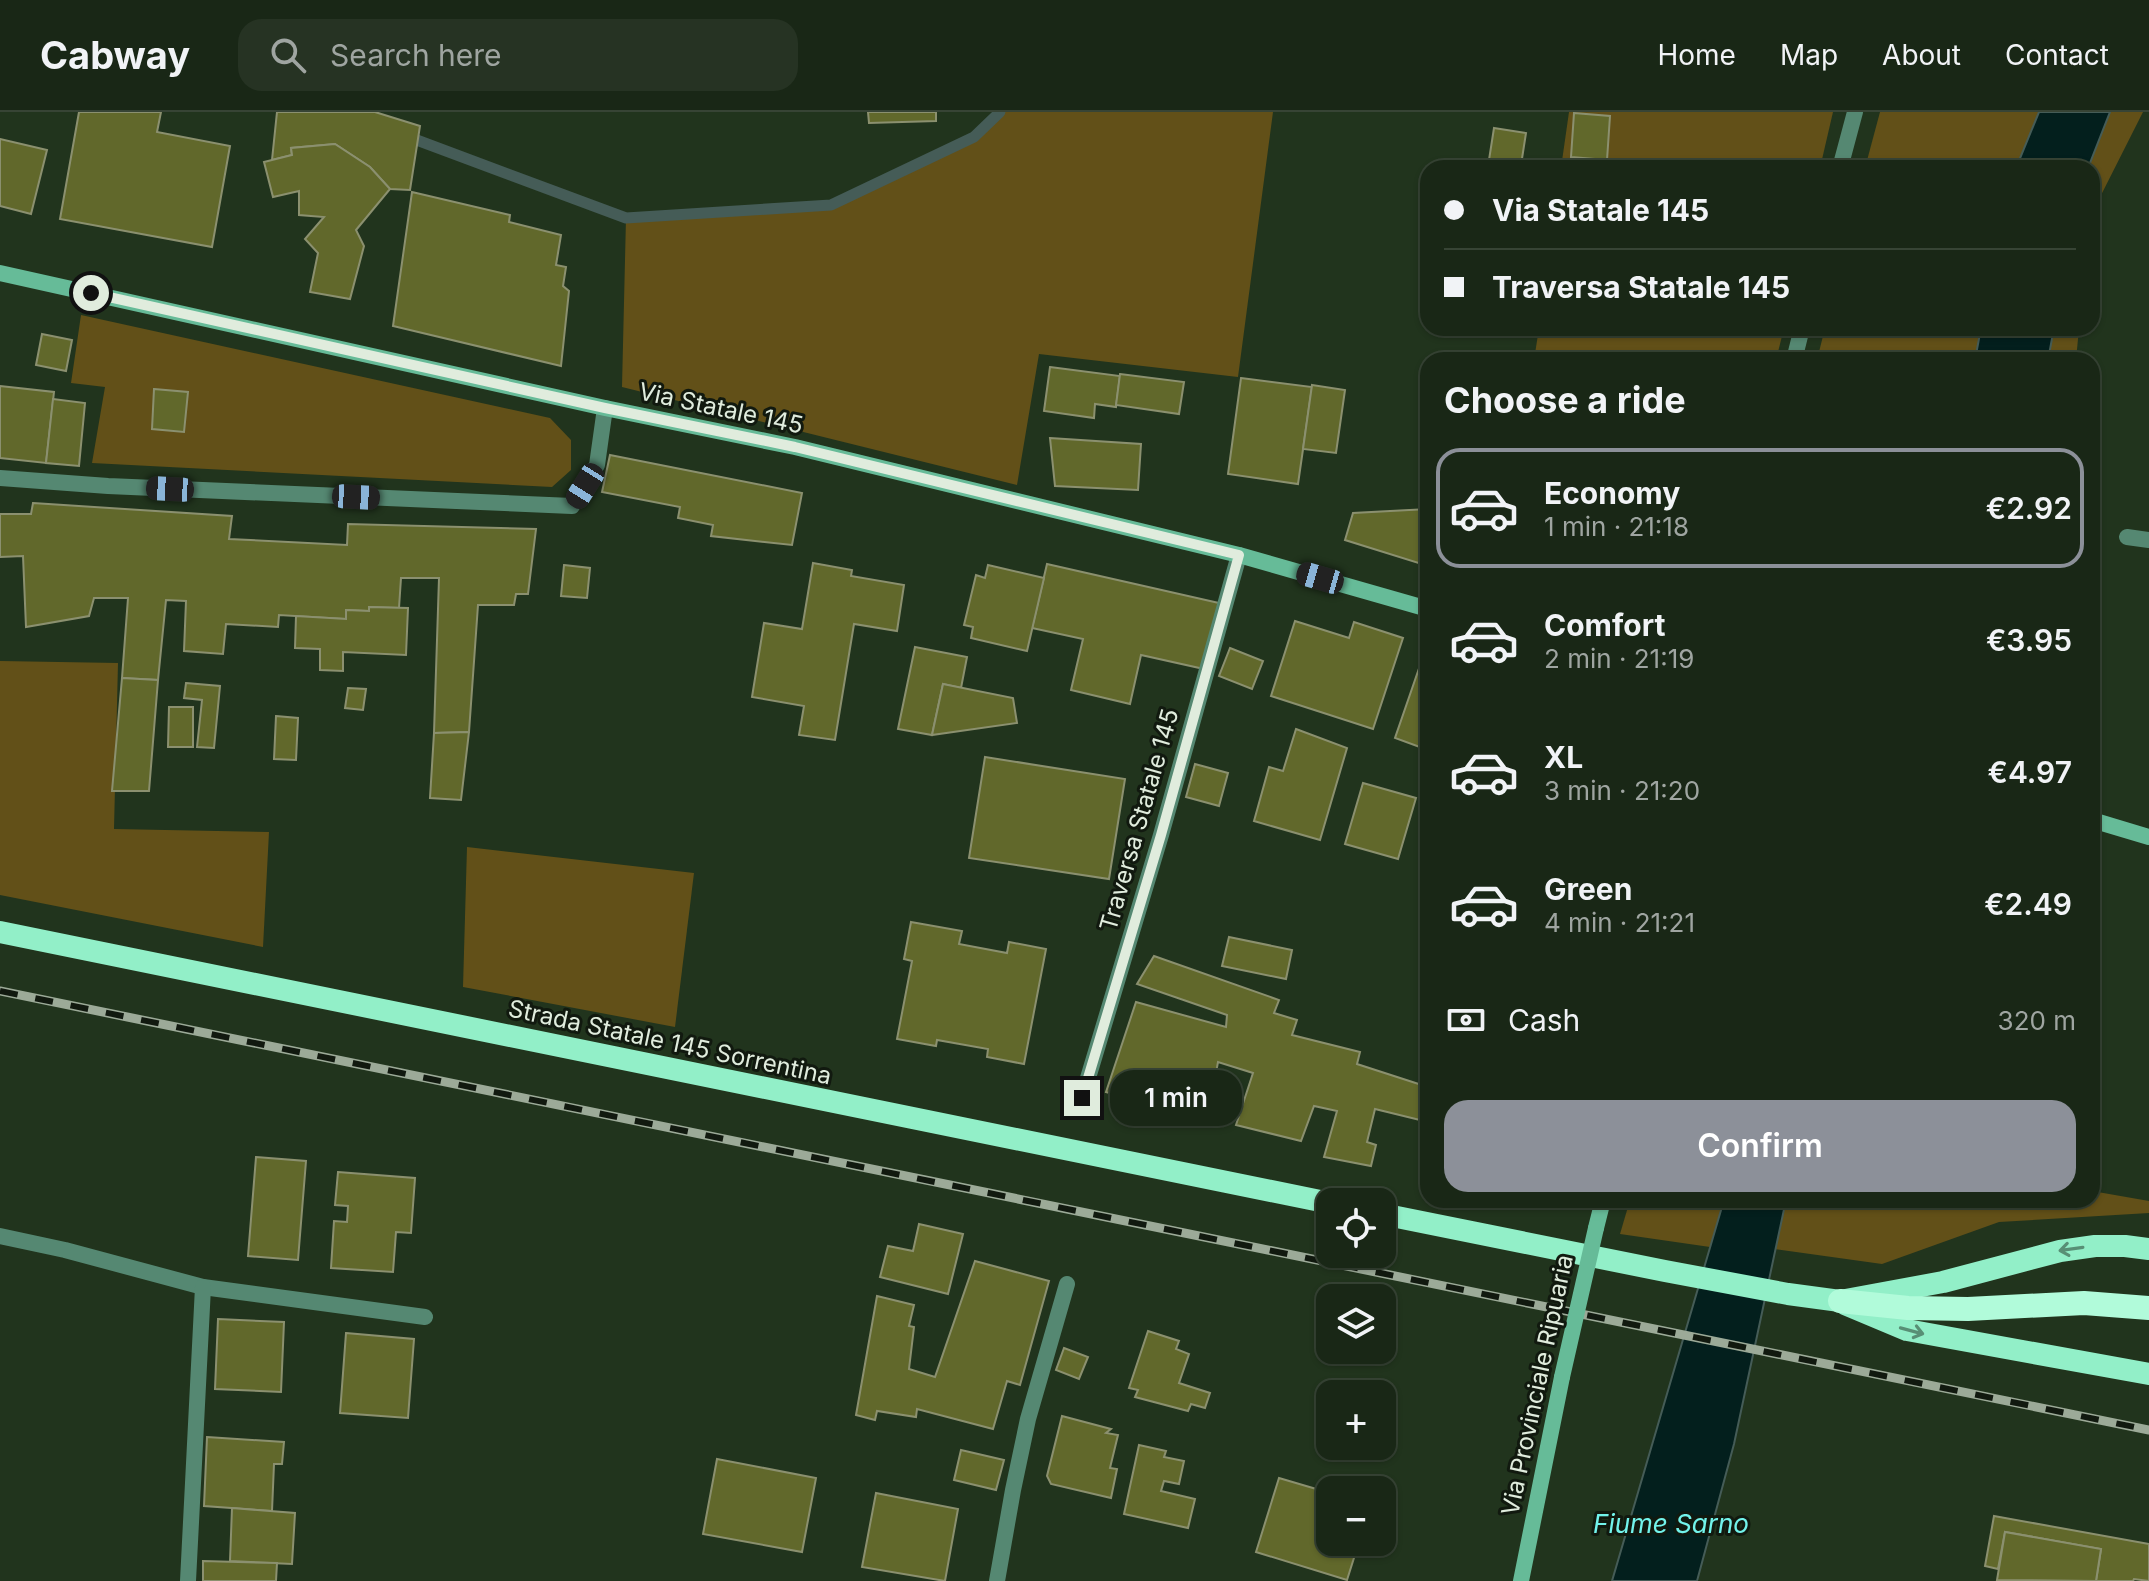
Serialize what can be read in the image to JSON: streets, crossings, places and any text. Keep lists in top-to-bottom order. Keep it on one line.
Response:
{"streets":{"highway":["Strada Statale 145 Sorrentina"],"main road":["Via Statale 145","Via Provinciale Ripuaria"],"street":["Traversa Statale 145"]},"crossings":[["Via Statale 145","Traversa Statale 145"]],"water":["Fiume Sarno"],"page":{"header":"Cabway","search":"Search here","nav":["Home","Map","About","Contact"],"banner":["Via Statale 145","Traversa Statale 145"],"heading":"Choose a ride","list":[{"name":"Economy","note":"1 min · 21:18","value":"€2.92"},{"name":"Comfort","note":"2 min · 21:19","value":"€3.95"},{"name":"XL","note":"3 min · 21:20","value":"€4.97"},{"name":"Green","note":"4 min · 21:21","value":"€2.49"}],"pay":["Cash","320 m"],"bubble":"1 min","buttons":"Confirm","map_buttons":["+","−"]}}
